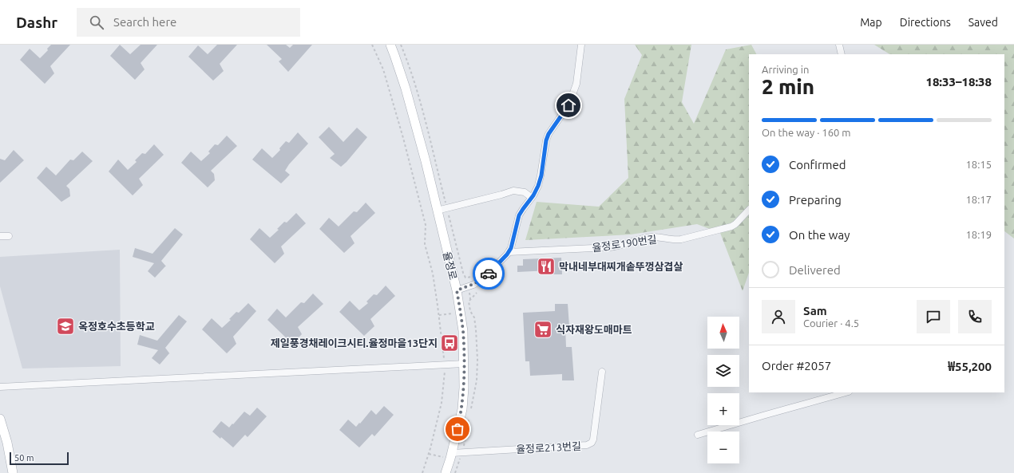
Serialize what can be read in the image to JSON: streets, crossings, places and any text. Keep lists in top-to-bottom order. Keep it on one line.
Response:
{"streets":{"main road":["율정로"],"street":["율정로190번길","율정로213번길"]},"crossings":[["율정로","율정로213번길"]],"places":{"restaurant":["막내네부대찌개솥뚜껑삼겹살"],"school or university":["옥정호수초등학교"],"supermarket":["식자재왕도매마트"],"bus stop":["제일풍경채레이크시티.율정마을13단지"]},"scale_bar":"50 m","north":"top","page":{"header":"Dashr","search":"Search here","nav":["Map","Directions","Saved"],"heading":["2 min","Arriving in","18:33–18:38"],"panel":["Sam","Courier · 4.5","Order #2057","₩55,200"],"bar":"On the way · 160 m","list":[["Confirmed","18:15"],["Preparing","18:17"],["On the way","18:19"],"Delivered"],"map_buttons":["+","−"],"scale":"50 m"}}
